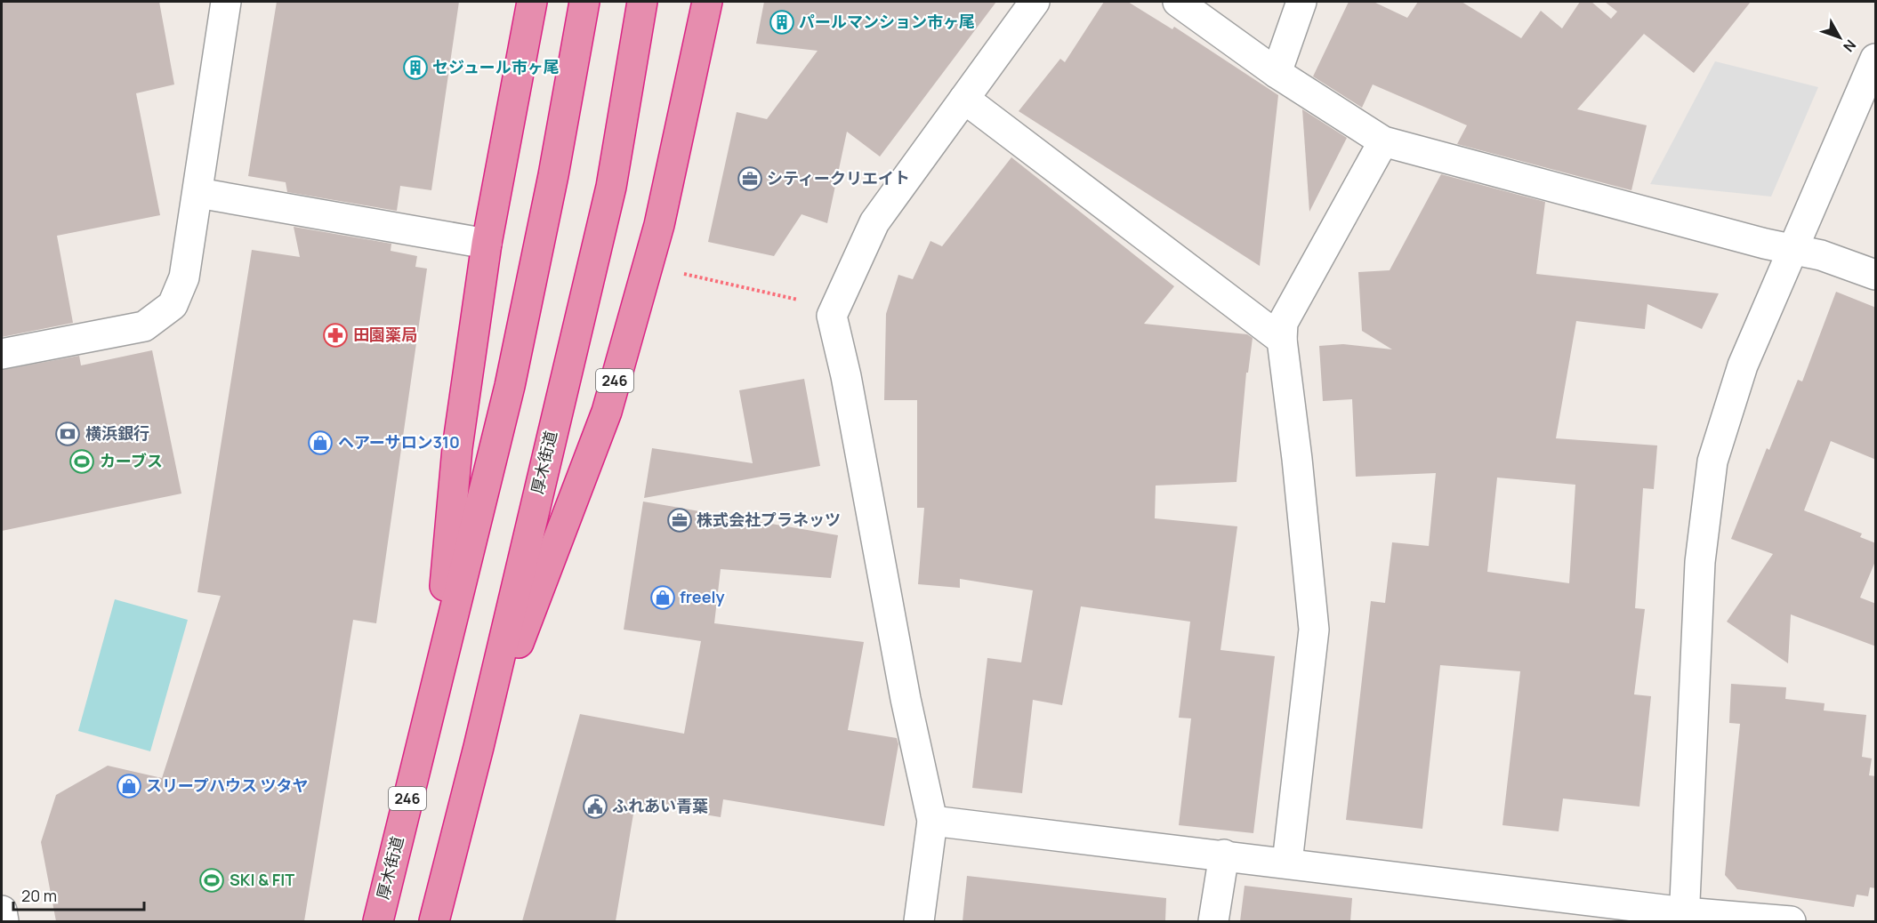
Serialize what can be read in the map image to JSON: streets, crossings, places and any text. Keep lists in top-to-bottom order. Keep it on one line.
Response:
{"streets":{"highway":["246","厚木街道"]},"crossings":[["246","厚木街道"]],"places":{"building":["パールマンション市ヶ尾","セジュール市ヶ尾"],"office":["シティークリエイト","株式会社プラネッツ"],"pharmacy":["田園薬局"],"bank":["横浜銀行"],"shop":["ヘアーサロン310","freely","スリープハウス ツタヤ"],"sports":["カーブス","SKI & FIT"],"public building":["ふれあい青葉"]},"scale_bar":"20 m","north":"bottom right"}
